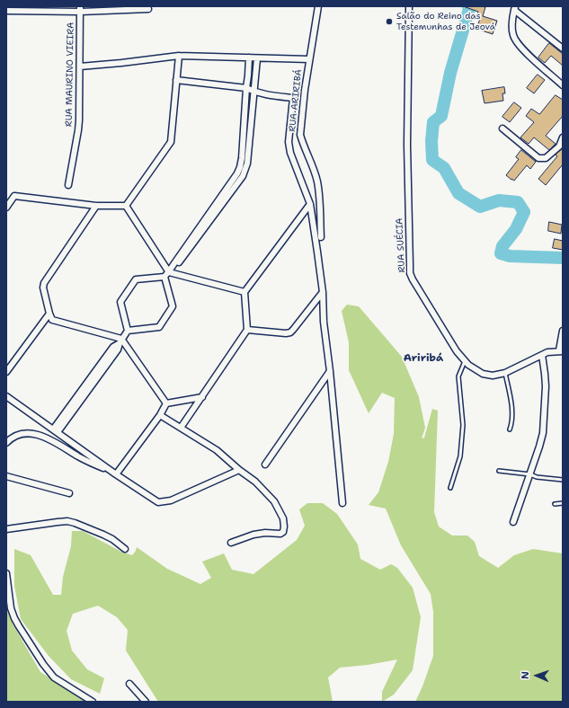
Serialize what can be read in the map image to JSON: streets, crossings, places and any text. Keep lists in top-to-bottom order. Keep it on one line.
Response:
{"streets":{"street":["RUA MAURINO VIEIRA","RUA ARIRIBÁ","RUA SUÉCIA"]},"districts":["Ariribá"],"places":["Salão do Reino das Testemunhas de Jeová"],"north":"left"}
